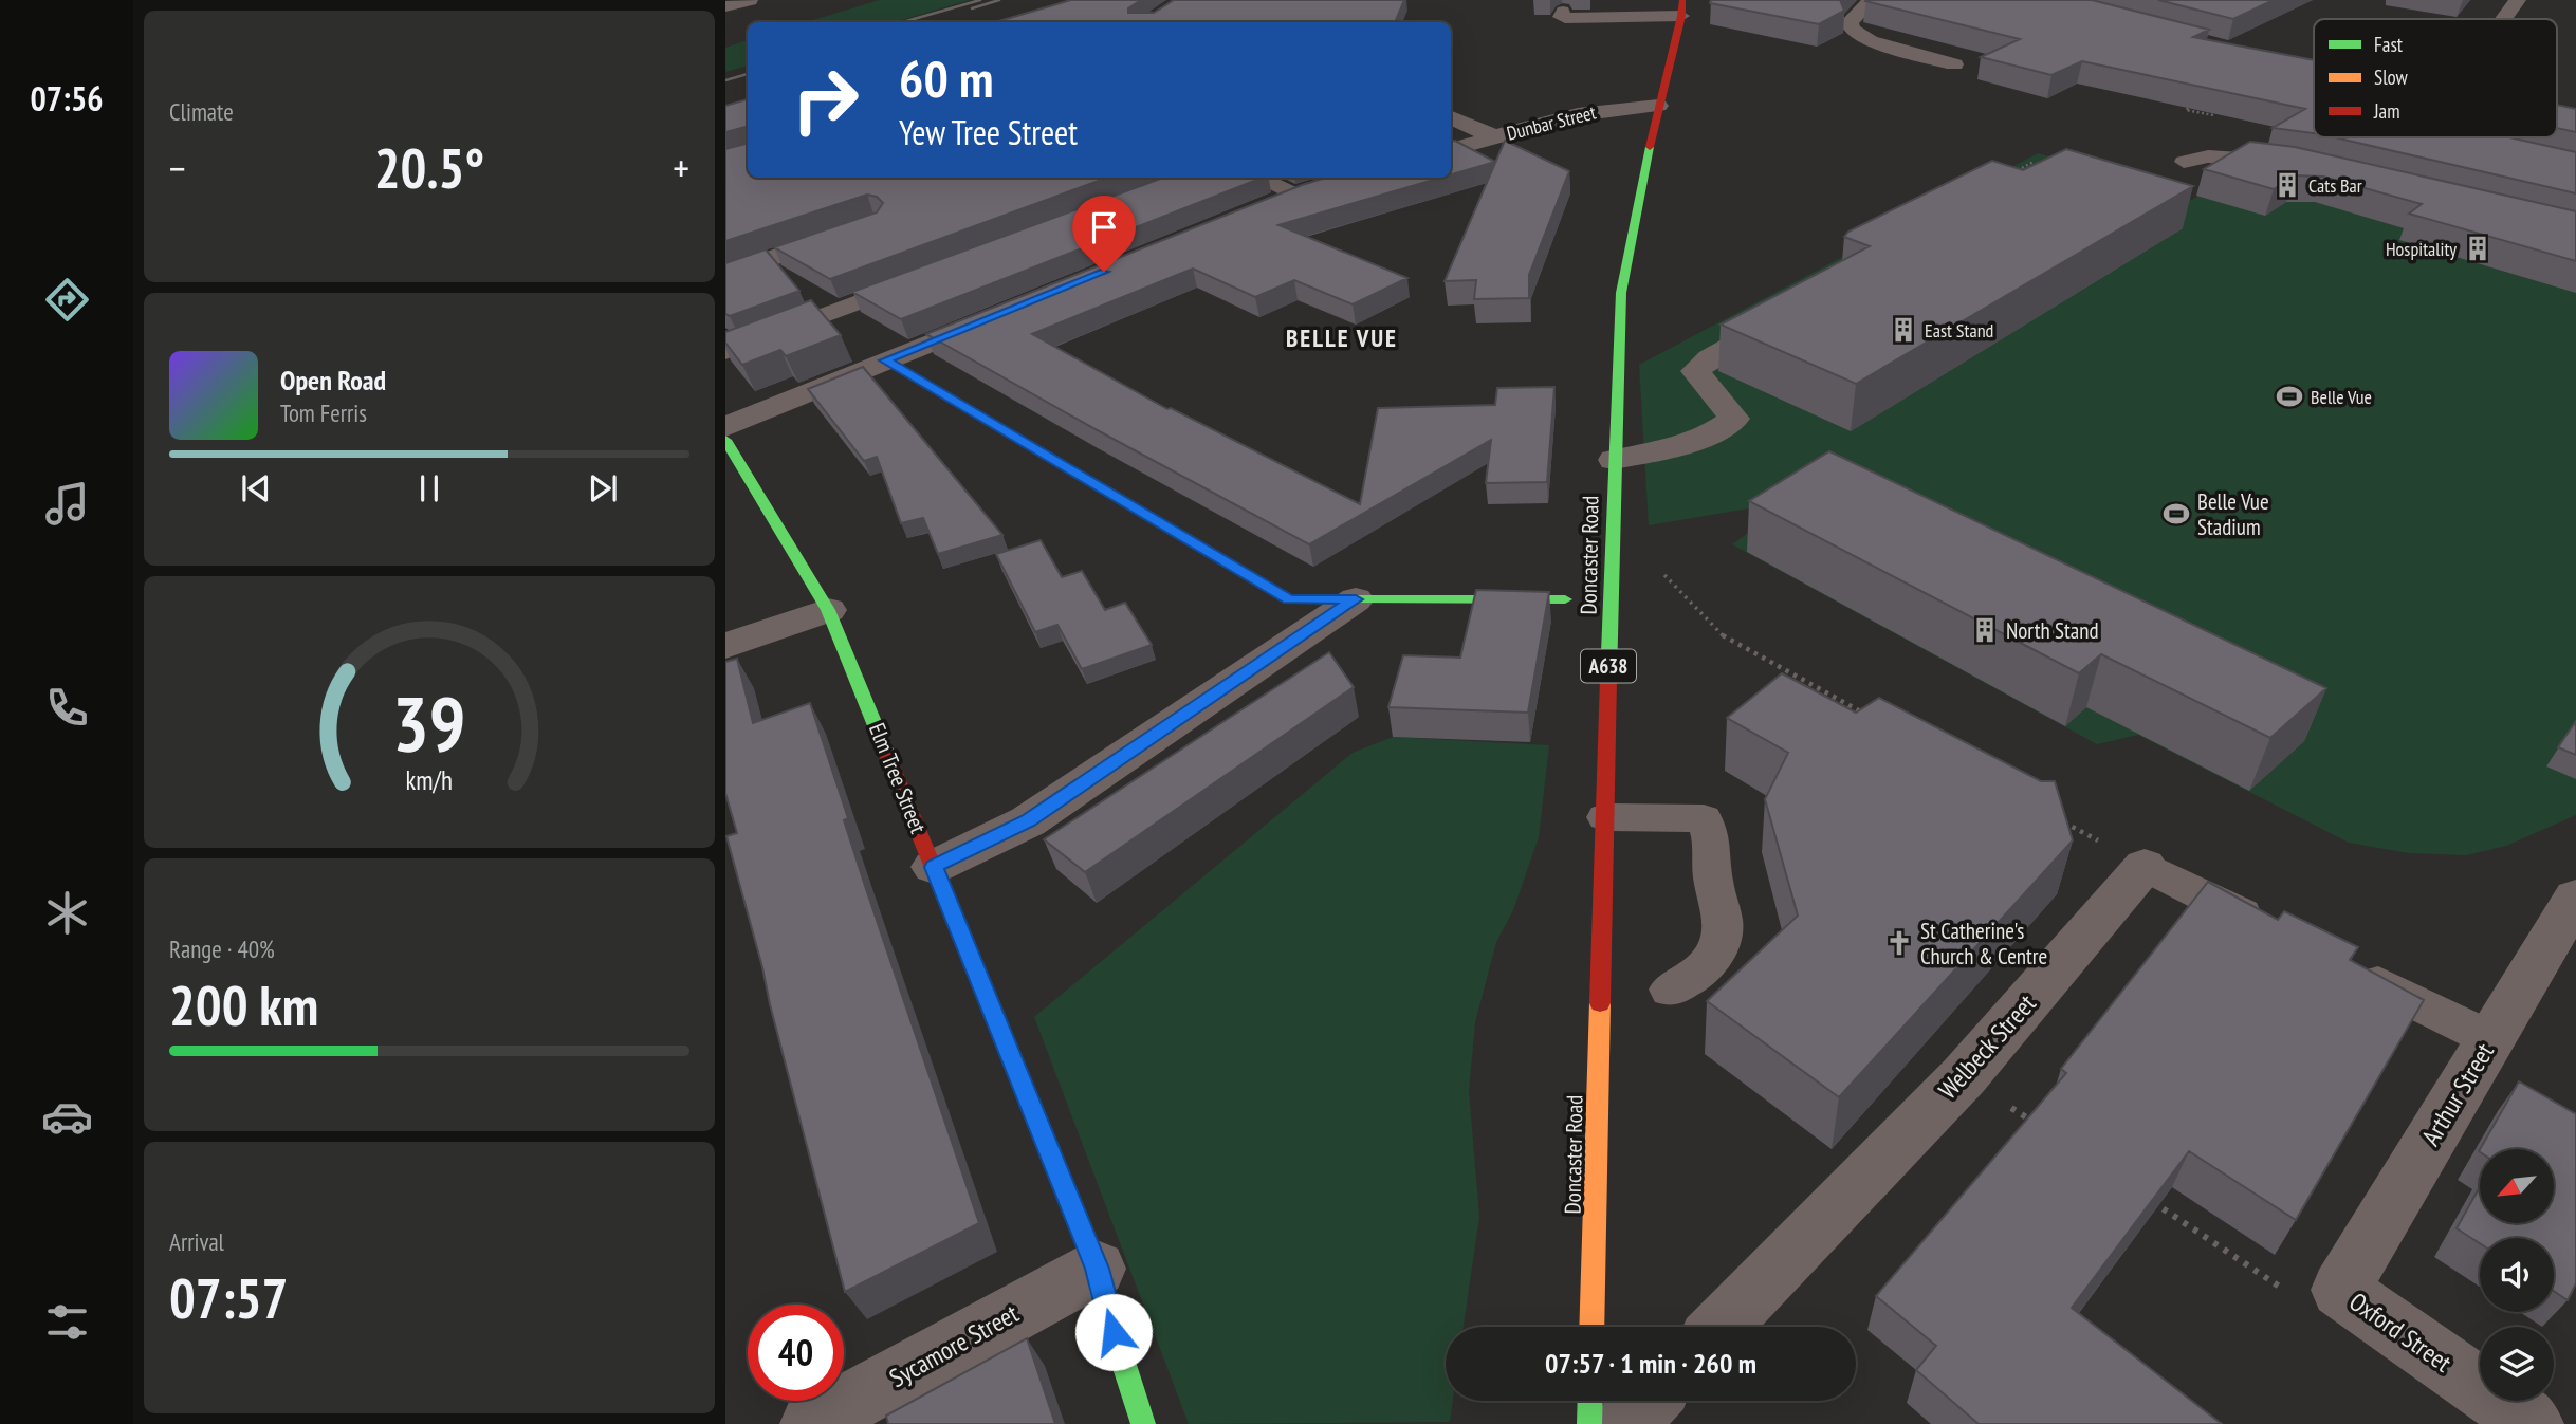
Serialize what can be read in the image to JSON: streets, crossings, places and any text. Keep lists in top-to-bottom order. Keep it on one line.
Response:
{"streets":{"main road":["Doncaster Road","A638","Elm Tree Street"],"street":["Dunbar Street","Welbeck Street","Arthur Street","Oxford Street","Sycamore Street"]},"crossings":[["Dunbar Street","Doncaster Road"],["Elm Tree Street","Sycamore Street"],["Arthur Street","Oxford Street"]],"districts":["BELLE VUE"],"places":{"building":["Cats Bar","Hospitality","East Stand","North Stand"],"sports":["Belle Vue","Belle Vue Stadium"],"church":["St Catherine's Church & Centre"]},"legend":["Fast","Slow","Jam"],"north":"bottom left","page":{"tabs":"07:56","tile":["Climate",["Range · 40%","200 km"],["Arrival","07:57"]],"turn":["60 m","Yew Tree Street"],"heat":["−","20.5°","+"],"song":["Open Road","Tom Ferris"],"limit":"40","trip":"07:57 · 1 min · 260 m","gauge":["39","km/h"]}}
